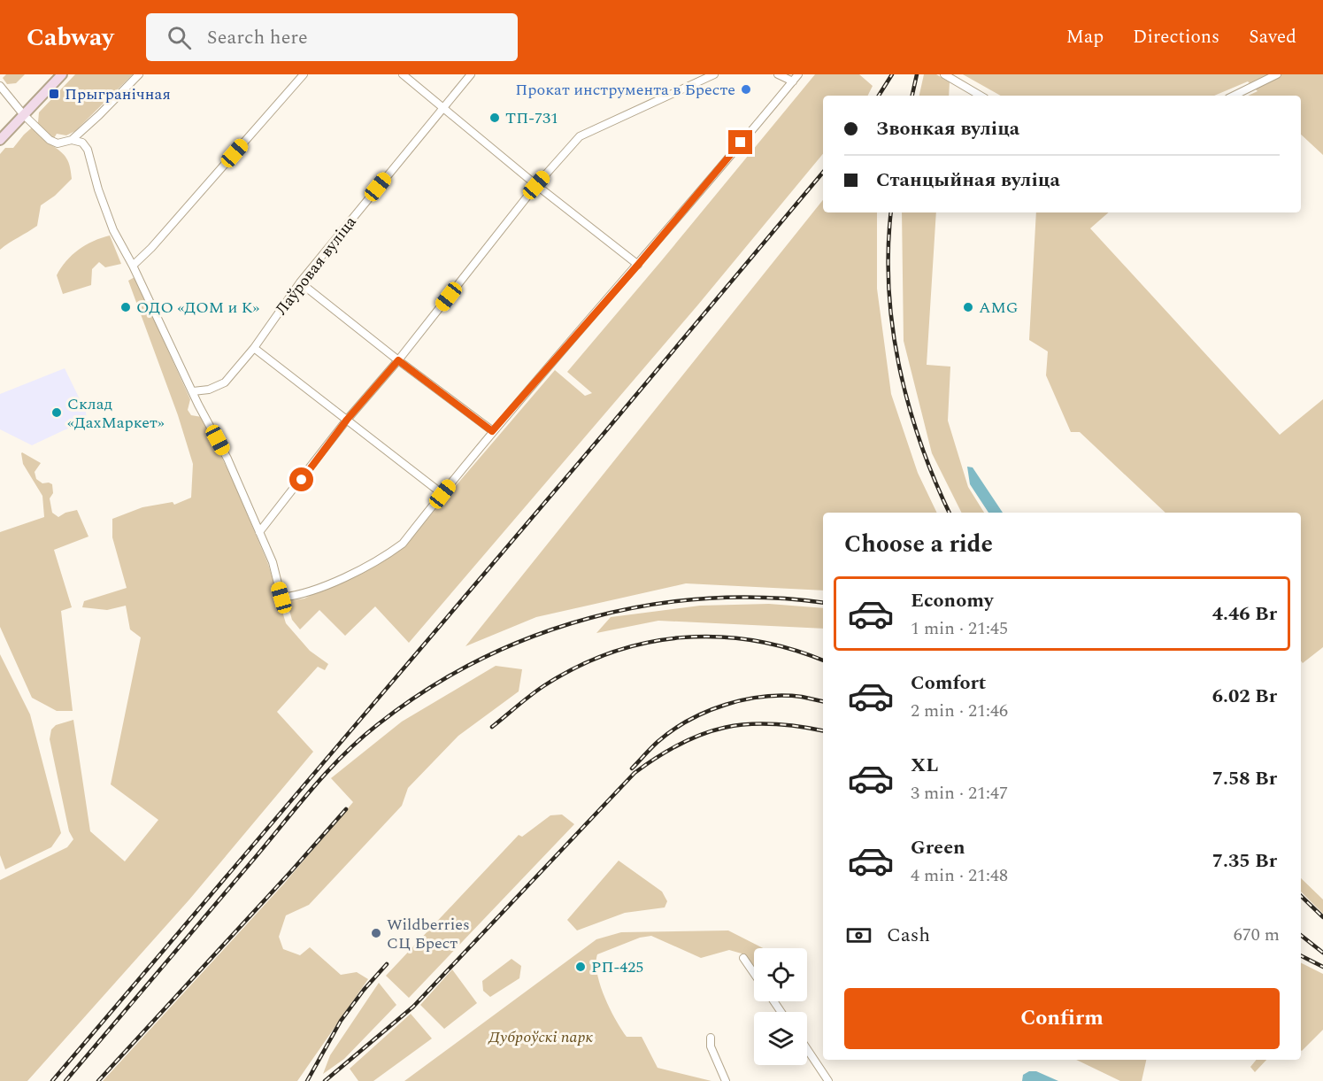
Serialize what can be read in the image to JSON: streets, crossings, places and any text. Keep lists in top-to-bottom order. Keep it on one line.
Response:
{"streets":{"street":["Лаўровая вуліца"]},"parks":["Дуброўскі парк"],"places":{"other":["Прокат инструмента в Бресте","ТП-731","ОДО «ДОМ и К»","AMG","Склад «ДахМаркет»","Wildberries СЦ Брест","РП-425"],"transit":["Прыгранічная"]},"page":{"header":"Cabway","search":"Search here","nav":["Map","Directions","Saved"],"banner":["Звонкая вуліца","Станцыйная вуліца"],"heading":"Choose a ride","list":[{"name":"Economy","note":"1 min · 21:45","value":"4.46 Br"},{"name":"Comfort","note":"2 min · 21:46","value":"6.02 Br"},{"name":"XL","note":"3 min · 21:47","value":"7.58 Br"},{"name":"Green","note":"4 min · 21:48","value":"7.35 Br"}],"pay":["Cash","670 m"],"buttons":"Confirm"}}
